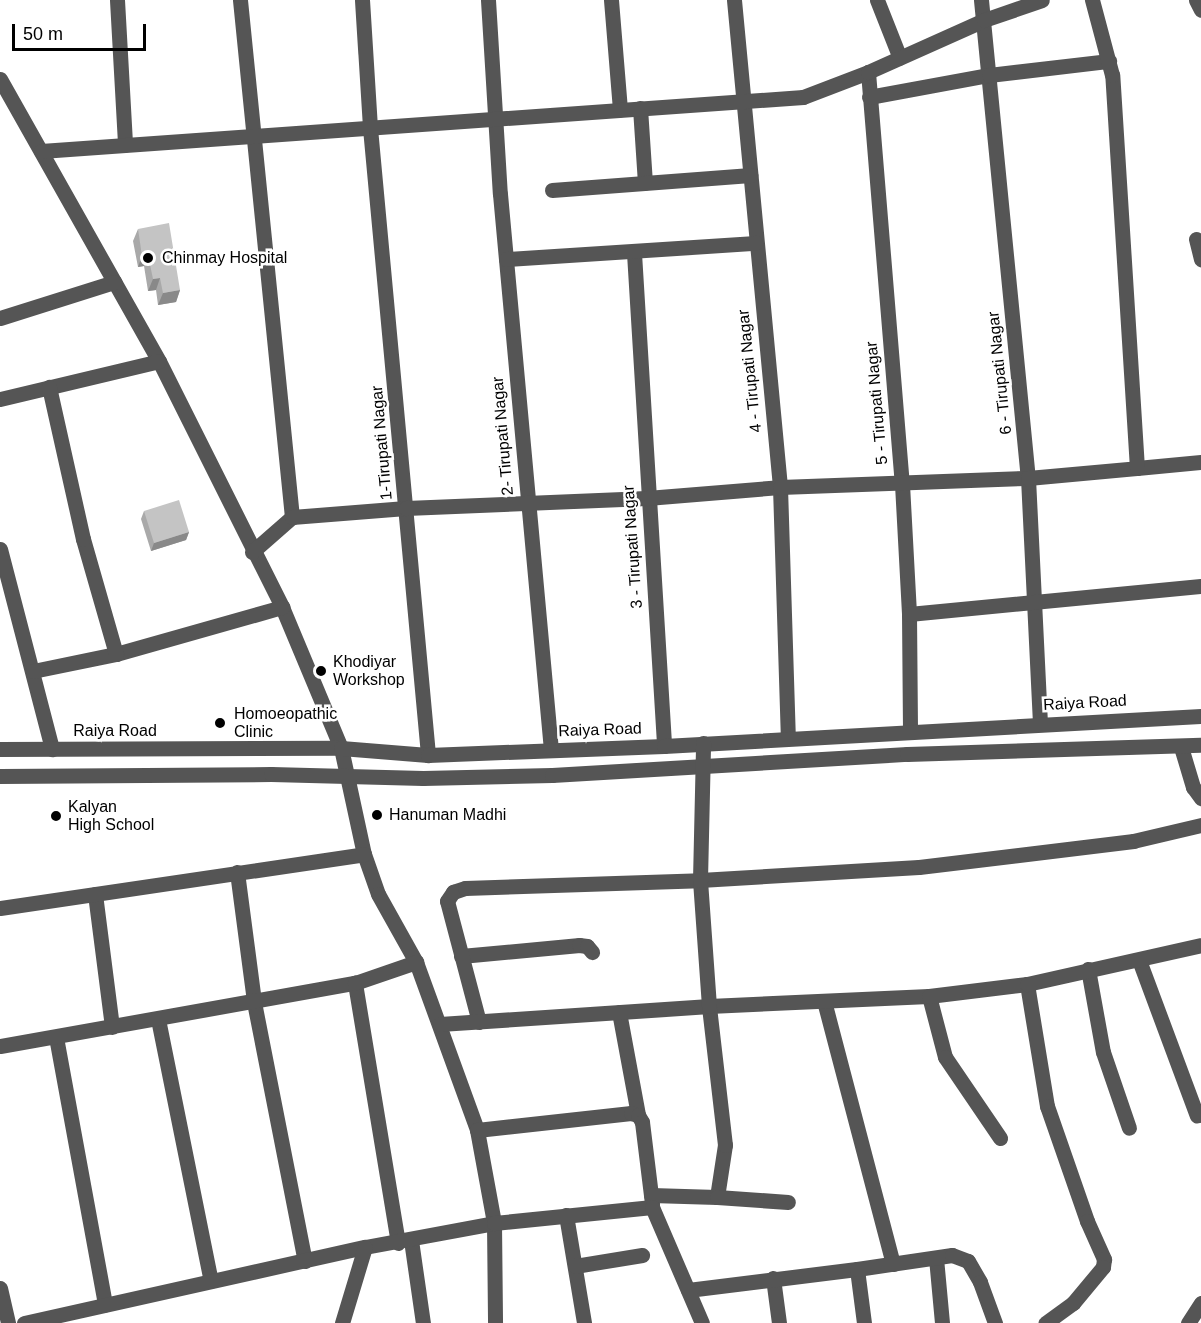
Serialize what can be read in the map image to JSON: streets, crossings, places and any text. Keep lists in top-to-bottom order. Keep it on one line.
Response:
{"streets":{"street":["4 - Tirupati Nagar","6 - Tirupati Nagar","5 - Tirupati Nagar","2- Tirupati Nagar","1-Tirupati Nagar","3 - Tirupati Nagar","Raiya Road"]},"crossings":[["4 - Tirupati Nagar","Raiya Road"],["6 - Tirupati Nagar","Raiya Road"],["5 - Tirupati Nagar","Raiya Road"],["2- Tirupati Nagar","Raiya Road"],["1-Tirupati Nagar","Raiya Road"],["3 - Tirupati Nagar","Raiya Road"]],"places":["Chinmay Hospital","Khodiyar Workshop","Homoeopathic Clinic","Hanuman Madhi","Kalyan High School"],"scale_bar":"50 m"}
